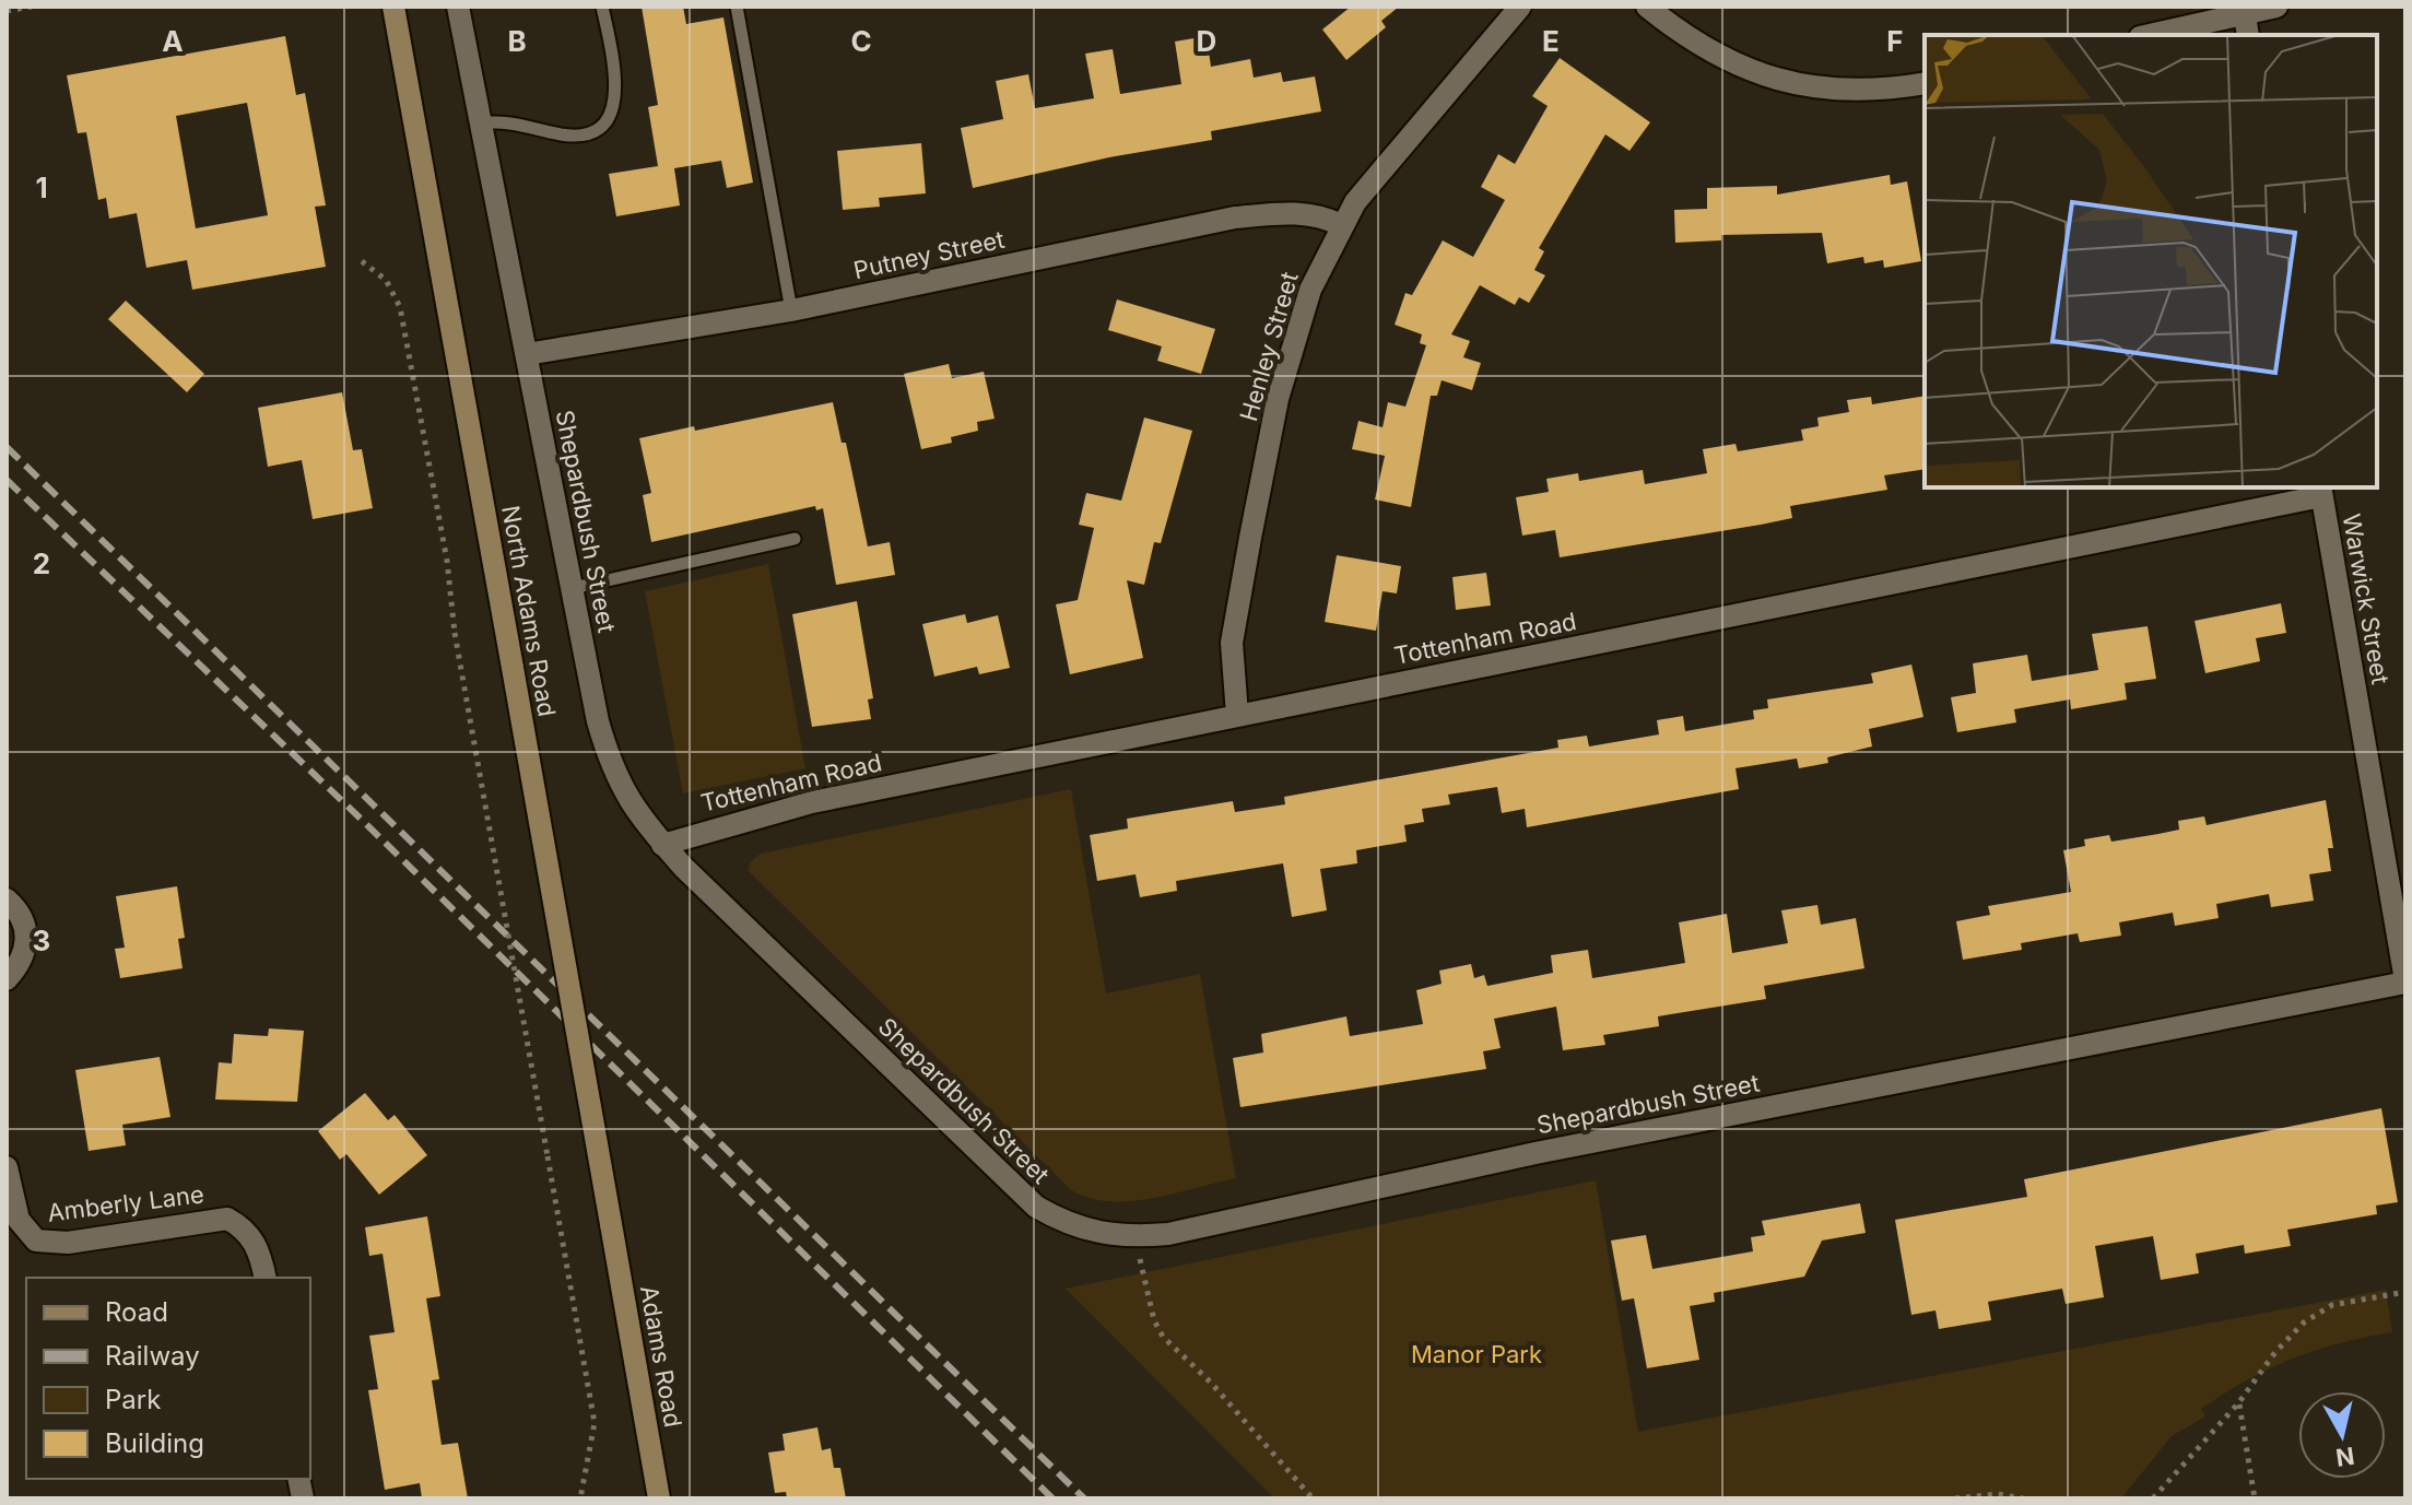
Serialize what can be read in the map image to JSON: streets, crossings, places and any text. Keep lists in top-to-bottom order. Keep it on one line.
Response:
{"streets":{"main road":["North Adams Road","Adams Road"],"street":["Putney Street","Henley Street","Shepardbush Street","Warwick Street","Tottenham Road","Amberly Lane"]},"crossings":[["Putney Street","Henley Street"],["Putney Street","Shepardbush Street"],["Henley Street","Tottenham Road"],["Shepardbush Street","Warwick Street"],["Shepardbush Street","Tottenham Road"],["Warwick Street","Tottenham Road"],["North Adams Road","Adams Road"]],"parks":["Manor Park"],"legend":["Road","Railway","Park","Building"],"north":"bottom","grid":{"columns":["A","B","C","D","E","F"],"rows":["1","2","3"]}}
